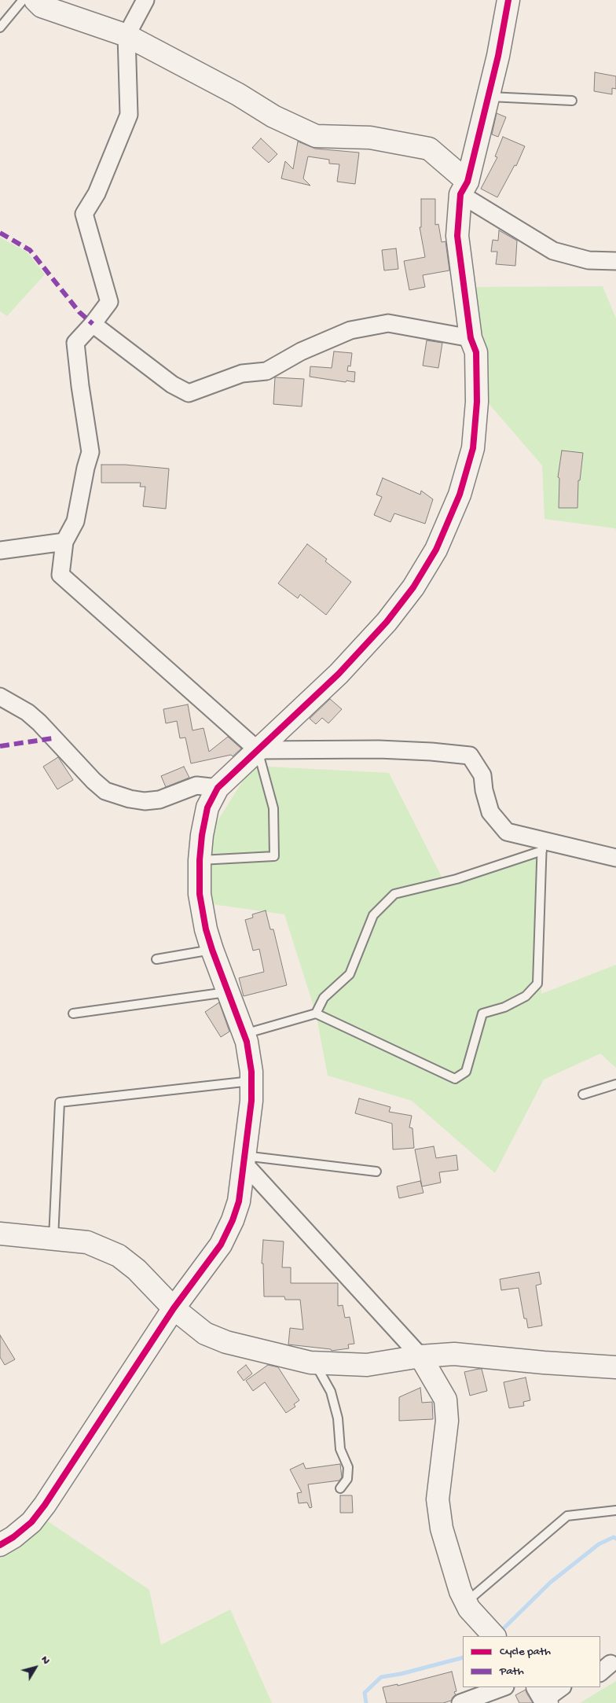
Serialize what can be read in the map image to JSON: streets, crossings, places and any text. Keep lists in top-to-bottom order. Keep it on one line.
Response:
{"legend":["Cycle path","Path"],"north":"top right"}
